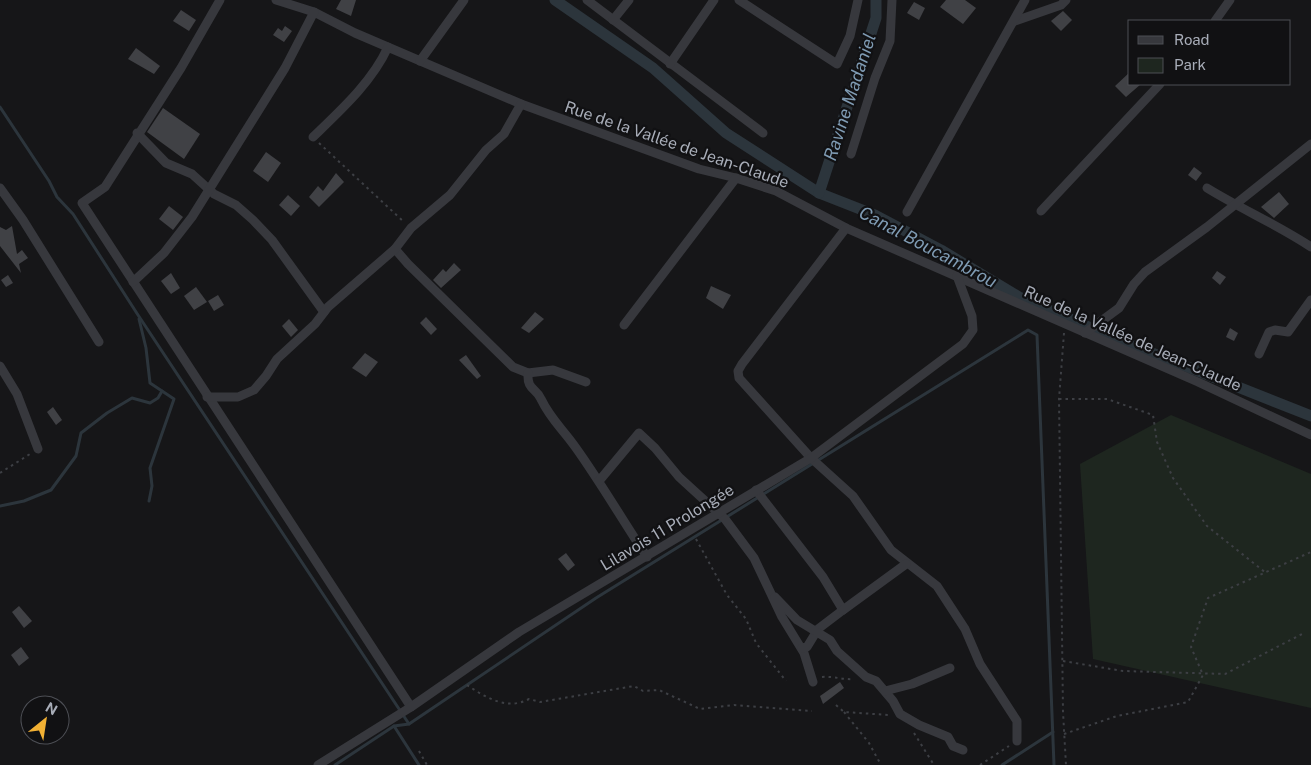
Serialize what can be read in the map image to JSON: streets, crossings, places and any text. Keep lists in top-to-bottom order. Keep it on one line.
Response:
{"streets":{"street":["Rue de la Vallée de Jean-Claude","Lilavois 11 Prolongée"]},"crossings":[["Rue de la Vallée de Jean-Claude","Lilavois 11 Prolongée"]],"water":["Ravine Madaniel","Canal Boucambrou"],"legend":["Road","Park"],"north":"top right"}
